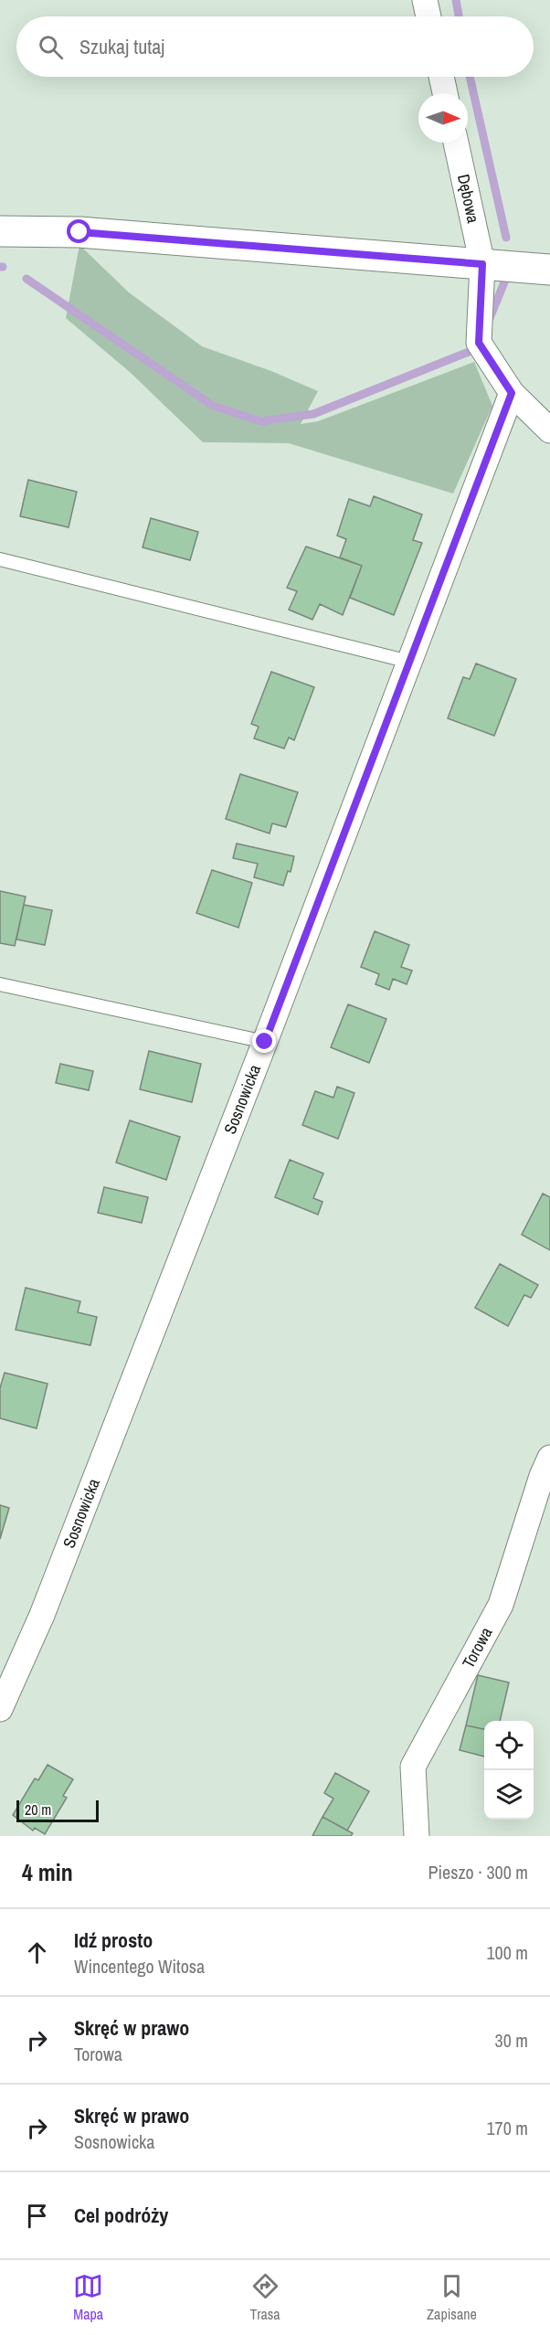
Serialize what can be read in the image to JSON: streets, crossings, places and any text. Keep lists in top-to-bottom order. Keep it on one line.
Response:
{"streets":{"street":["Dębowa","Sosnowicka","Torowa"]},"scale_bar":"20 m","north":"right","page":{"search":"Szukaj tutaj","scale":"20 m","heading":["4 min","Pieszo · 300 m"],"list":[["Idź prosto","Wincentego Witosa","100 m"],["Skręć w prawo","Torowa","30 m"],["Skręć w prawo","Sosnowicka","170 m"],"Cel podróży"],"nav":["Mapa","Trasa","Zapisane"]}}
